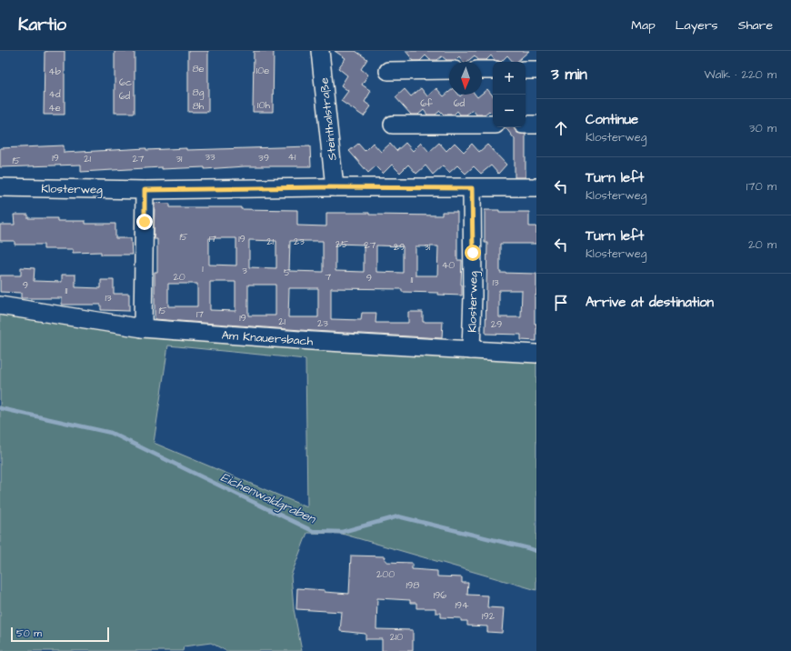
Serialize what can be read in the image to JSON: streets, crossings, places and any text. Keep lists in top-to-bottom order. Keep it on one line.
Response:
{"streets":{"street":["Steinthalstraße","Klosterweg","Am Knauersbach"]},"crossings":[["Steinthalstraße","Klosterweg"],["Klosterweg","Am Knauersbach"]],"water":["Eichenwaldgraben"],"house_numbers":["8e","10e","4b","6c","8g","4d","6d","6f","6d","10h","8h","4e","33","41","19","39","21","27","31","15","15","17","19","21","23","25","27","29","31","40","1","3","5","20","7","9","11","13","9","11","13","15","17","19","21","23","29","200","198","196","194","192","210"],"scale_bar":"50 m","north":"bottom","page":{"header":"Kartio","nav":["Map","Layers","Share"],"heading":["3 min","Walk · 220 m"],"map_buttons":["+","−"],"list":[["Continue","Klosterweg","30 m"],["Turn left","Klosterweg","170 m"],["Turn left","Klosterweg","20 m"],"Arrive at destination"],"scale":"50 m"}}
